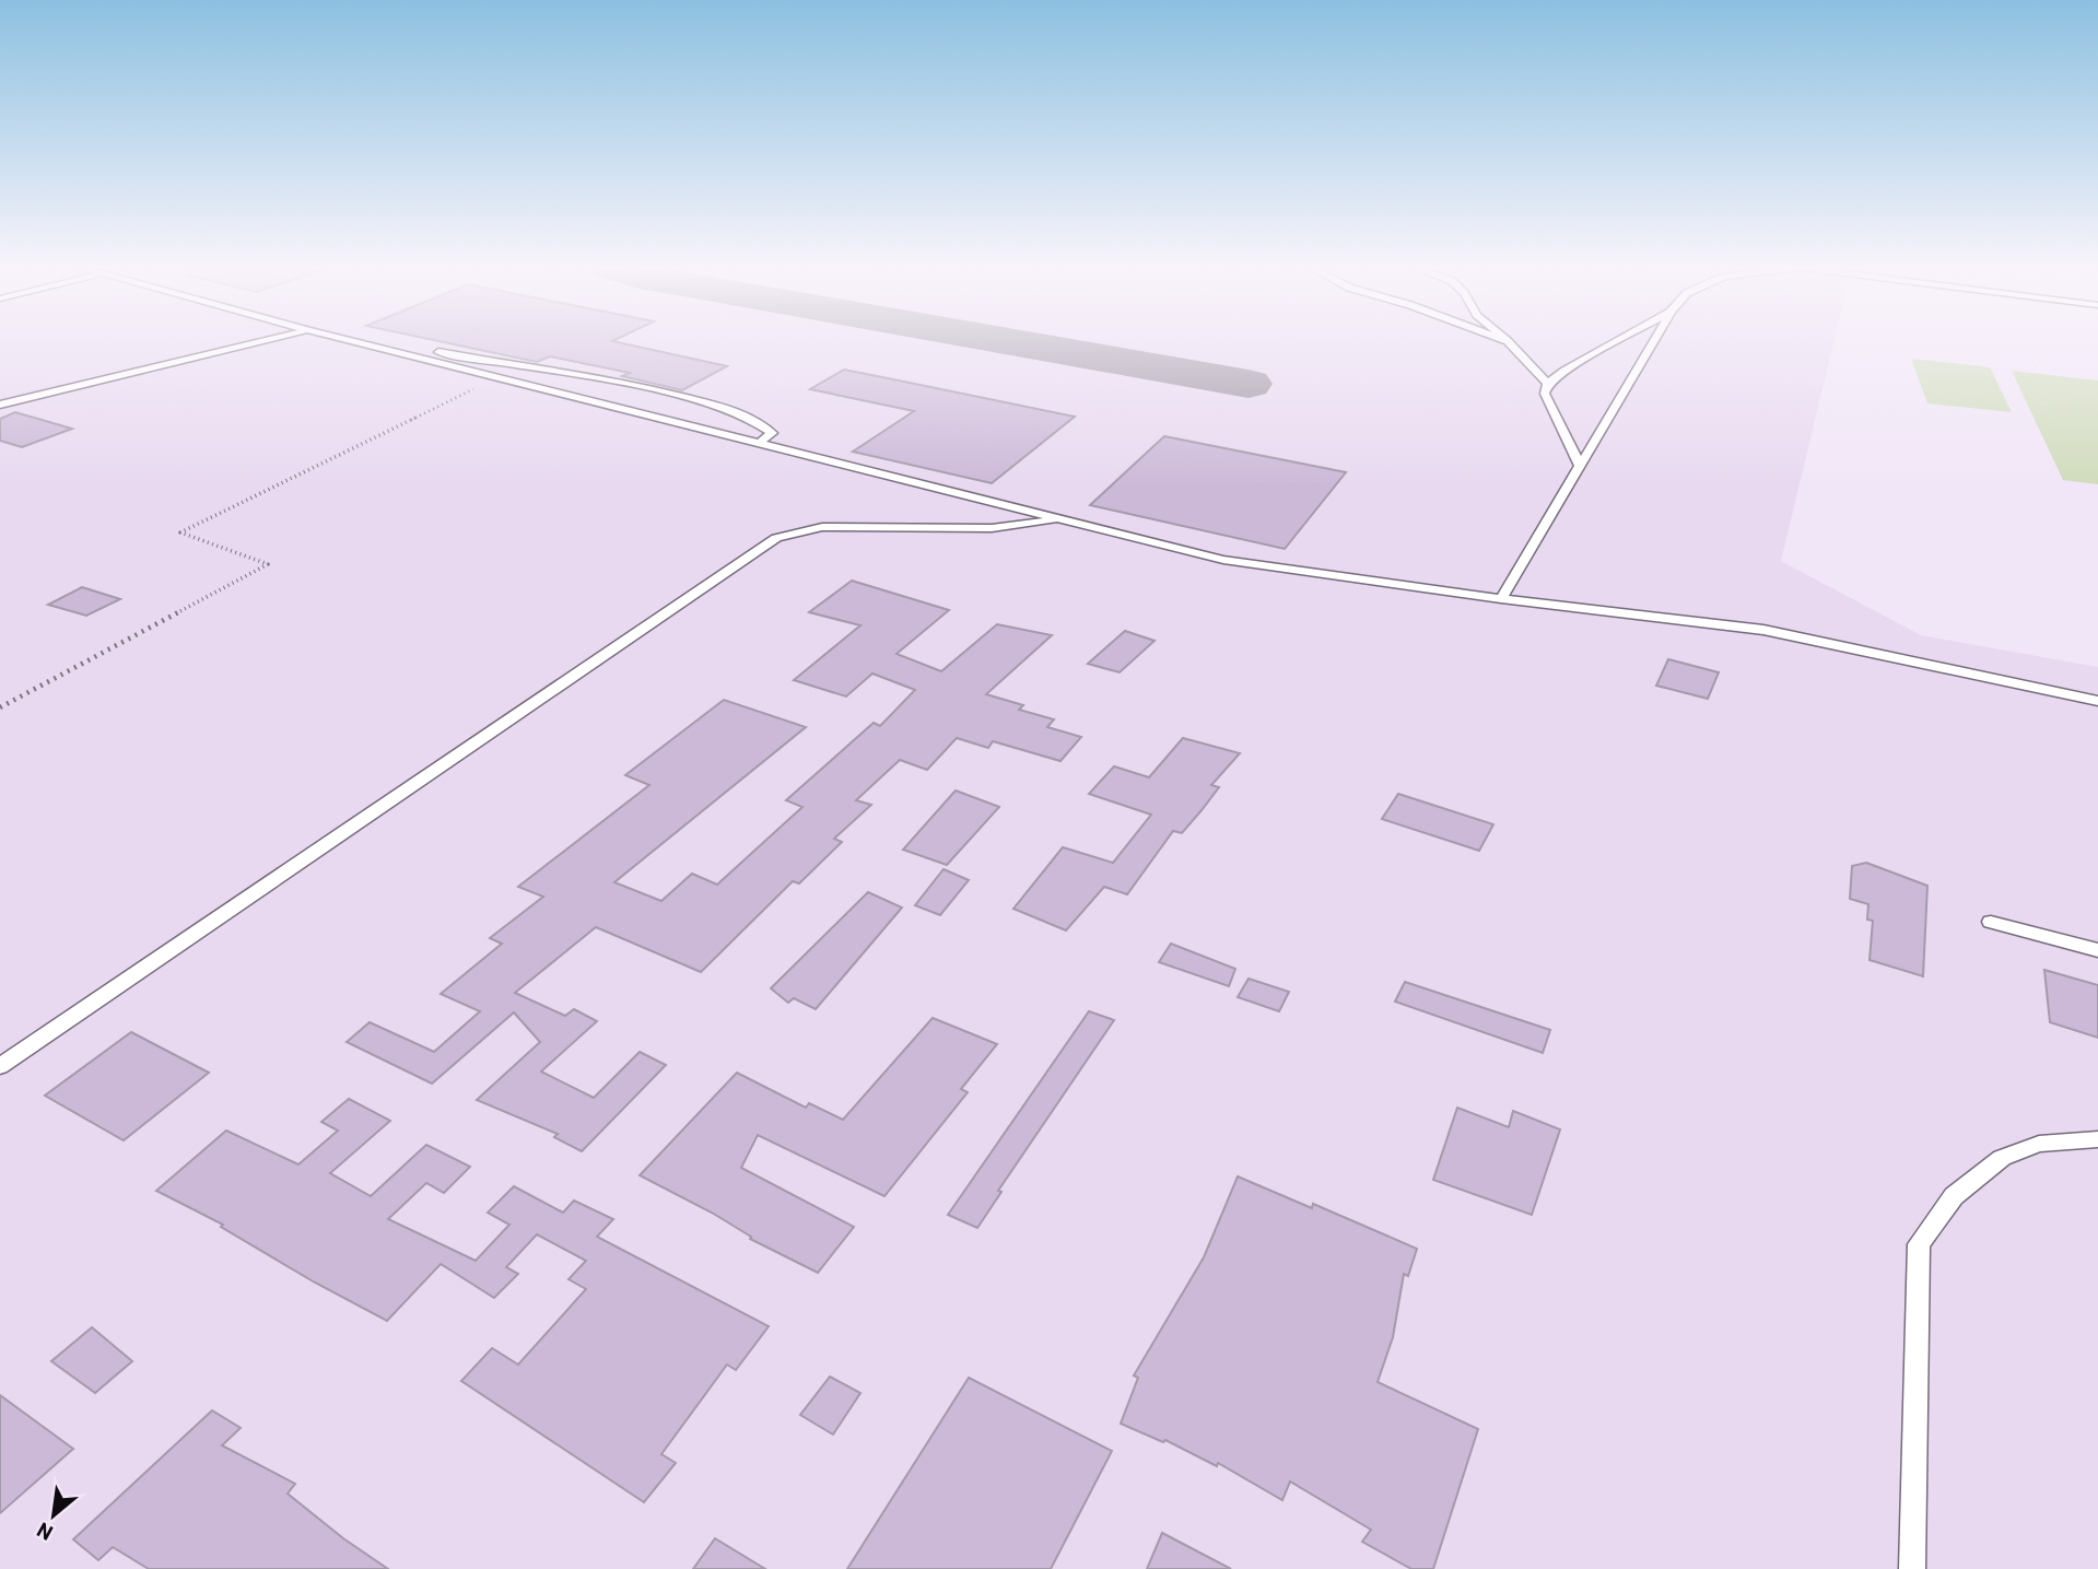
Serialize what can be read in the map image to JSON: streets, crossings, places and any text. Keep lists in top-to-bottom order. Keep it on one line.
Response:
{"north":"bottom left"}
